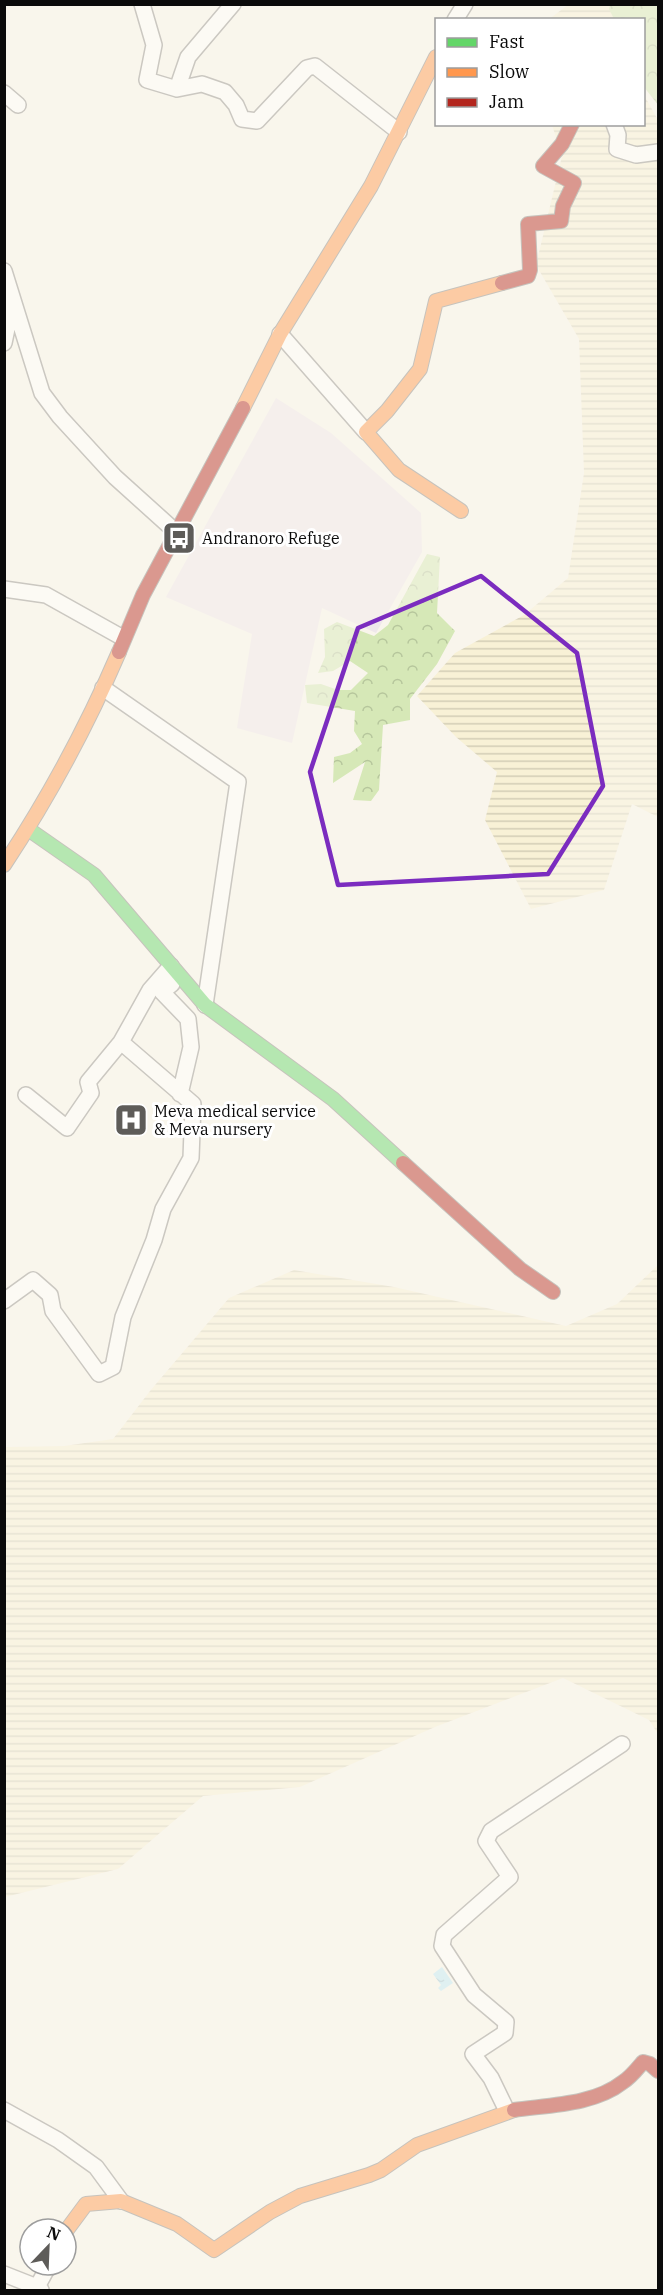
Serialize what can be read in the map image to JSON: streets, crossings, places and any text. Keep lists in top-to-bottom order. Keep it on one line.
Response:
{"places":{"bus stop":["Andranoro Refuge"],"hospital":["Meva medical service & Meva nursery"]},"legend":["Fast","Slow","Jam"],"north":"top right"}
